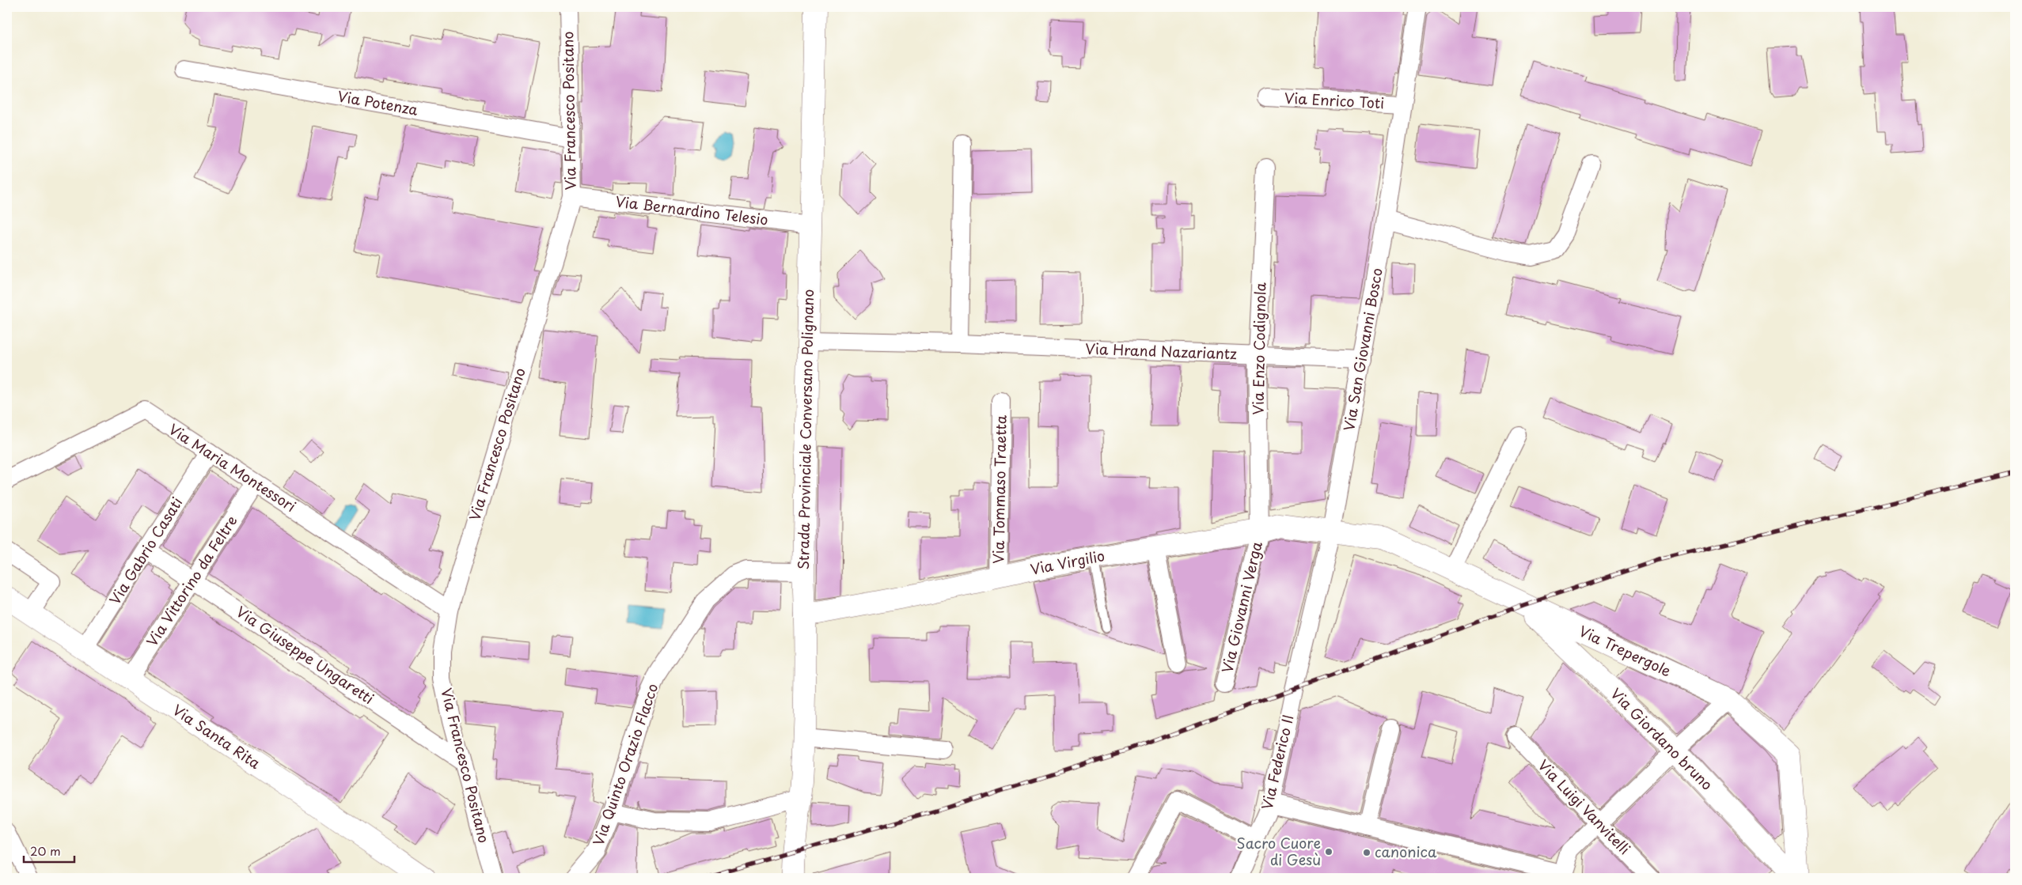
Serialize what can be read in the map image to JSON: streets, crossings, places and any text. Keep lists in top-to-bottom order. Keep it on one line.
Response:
{"streets":{"street":["Via Enrico Toti","Via Potenza","Via Francesco Positano","Via Bernardino Telesio","Via Enzo Codignola","Via San Giovanni Bosco","Via Hrand Nazariantz","Strada Provinciale Conversano Polignano","Via Maria Montessori","Via Tommaso Traetta","Via Gabrio Casati","Via Virgilio","Via Vittorino da Feltre","Via Giovanni Verga","Via Trepergole","Via Giuseppe Ungaretti","Via Santa Rita","Via Giordano bruno","Via Federico II","Via Quinto Orazio Flacco","Via Luigi Vanvitelli"]},"crossings":[["Via Enrico Toti","Via San Giovanni Bosco"],["Via Potenza","Via Francesco Positano"],["Via Francesco Positano","Via Bernardino Telesio"],["Via Francesco Positano","Via Maria Montessori"],["Via Francesco Positano","Via Giuseppe Ungaretti"],["Via Bernardino Telesio","Strada Provinciale Conversano Polignano"],["Via Enzo Codignola","Via Hrand Nazariantz"],["Via Enzo Codignola","Via Virgilio"],["Via Enzo Codignola","Via Giovanni Verga"],["Via San Giovanni Bosco","Via Hrand Nazariantz"],["Via San Giovanni Bosco","Via Virgilio"],["Via San Giovanni Bosco","Via Trepergole"],["Via San Giovanni Bosco","Via Federico II"],["Via Hrand Nazariantz","Strada Provinciale Conversano Polignano"],["Strada Provinciale Conversano Polignano","Via Virgilio"],["Strada Provinciale Conversano Polignano","Via Quinto Orazio Flacco"],["Via Maria Montessori","Via Gabrio Casati"],["Via Maria Montessori","Via Vittorino da Feltre"],["Via Tommaso Traetta","Via Virgilio"],["Via Gabrio Casati","Via Giuseppe Ungaretti"],["Via Gabrio Casati","Via Santa Rita"],["Via Virgilio","Via Giovanni Verga"],["Via Virgilio","Via Trepergole"],["Via Vittorino da Feltre","Via Giuseppe Ungaretti"],["Via Vittorino da Feltre","Via Santa Rita"],["Via Trepergole","Via Giordano bruno"]],"places":["Sacro Cuore di Gesù","canonica"],"scale_bar":"20 m"}
